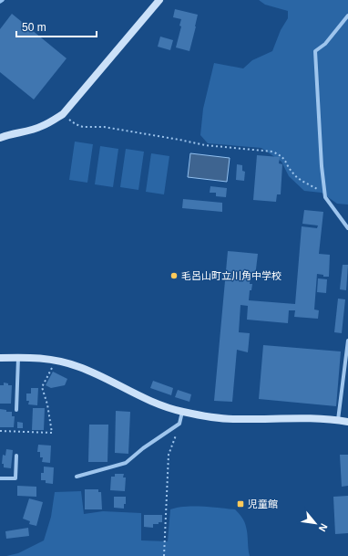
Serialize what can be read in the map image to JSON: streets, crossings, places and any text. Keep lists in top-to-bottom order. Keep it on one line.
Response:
{"places":{"other":["毛呂山町立川角中学校"],"transit":["児童館"]},"scale_bar":"50 m","north":"bottom right"}
